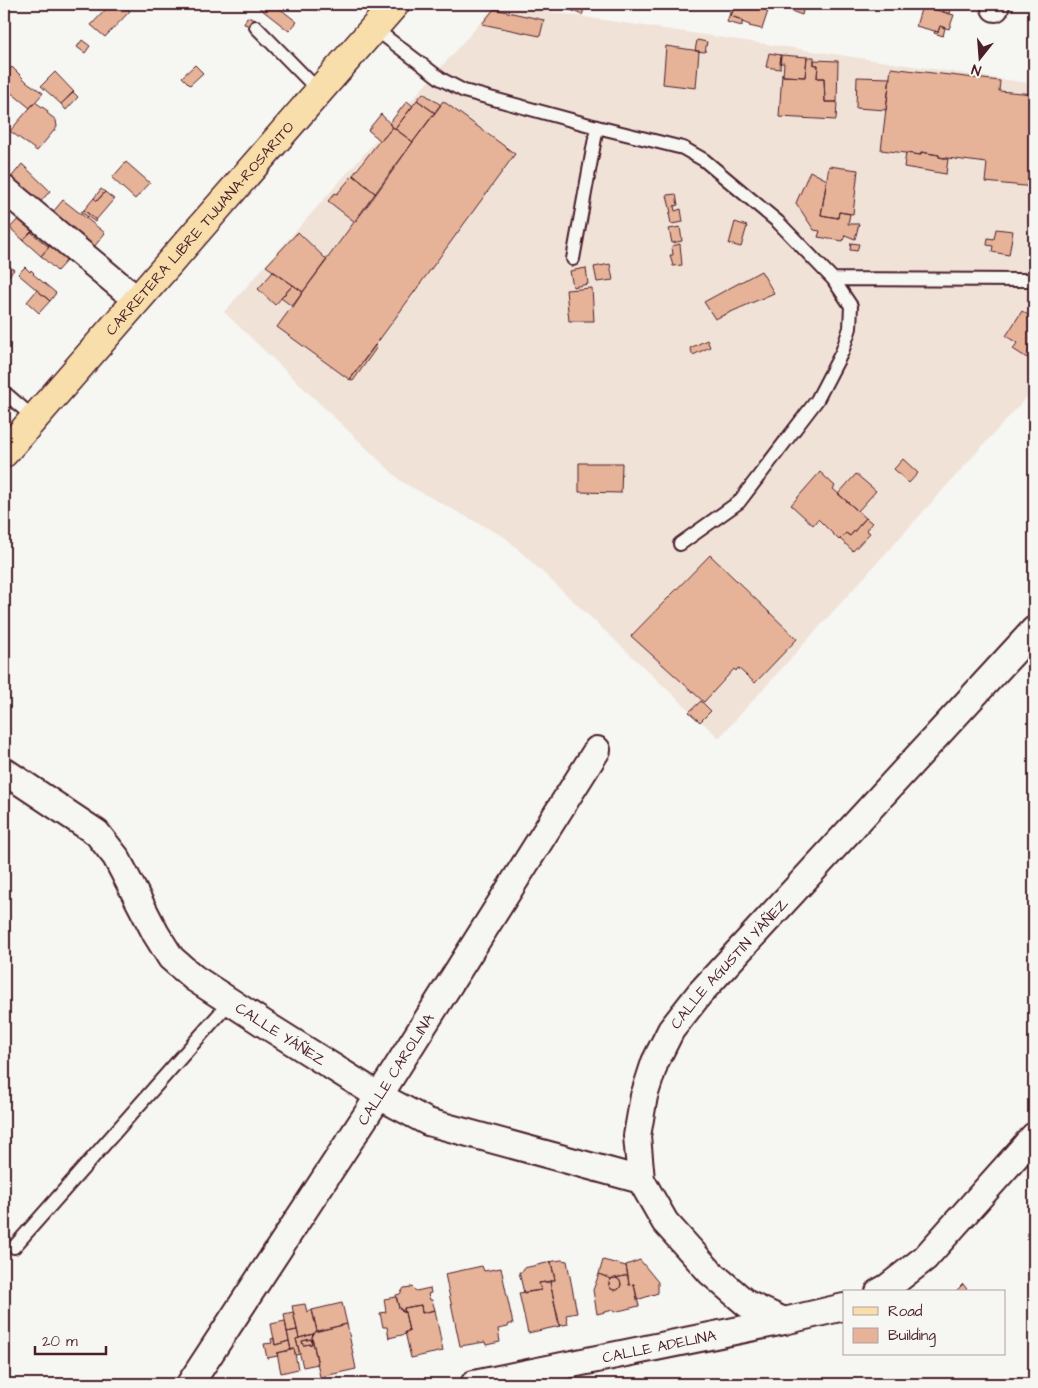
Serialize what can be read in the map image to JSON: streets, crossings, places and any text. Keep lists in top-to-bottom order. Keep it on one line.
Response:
{"streets":{"main road":["CARRETERA LIBRE TIJUANA-ROSARITO"],"street":["CALLE AGUSTIN YÁÑEZ","CALLE YÁÑEZ","CALLE CAROLINA","CALLE ADELINA"]},"crossings":[["CALLE AGUSTIN YÁÑEZ","CALLE YÁÑEZ"],["CALLE AGUSTIN YÁÑEZ","CALLE ADELINA"],["CALLE YÁÑEZ","CALLE CAROLINA"]],"legend":["Road","Building"],"scale_bar":"20 m","north":"bottom"}
